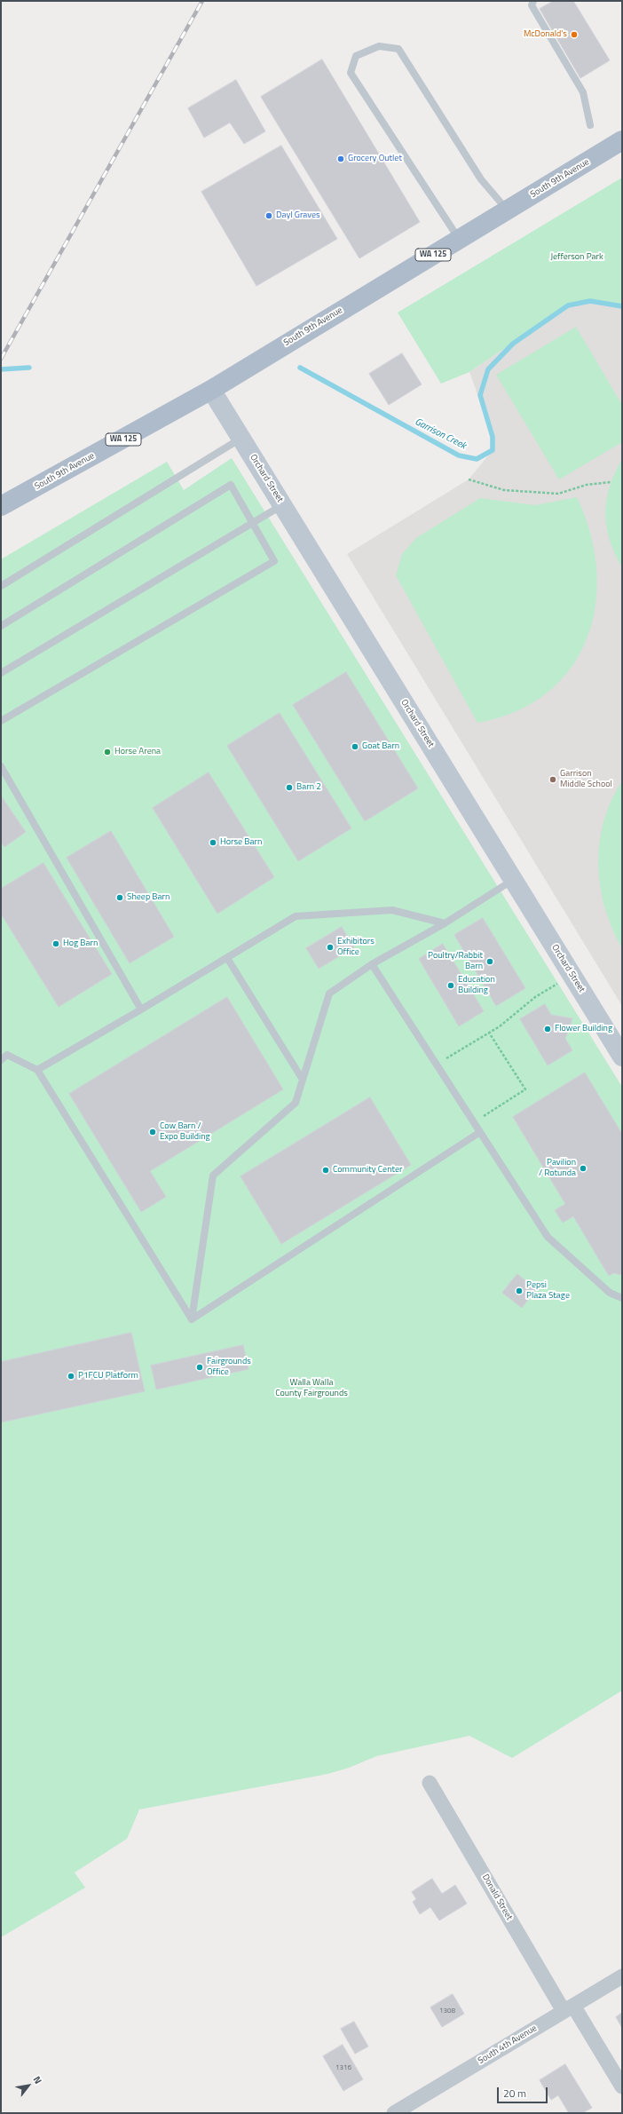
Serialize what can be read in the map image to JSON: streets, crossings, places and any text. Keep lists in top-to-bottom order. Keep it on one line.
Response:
{"streets":{"main road":["South 9th Avenue","WA 125"],"street":["Orchard Street","Donald Street","South 4th Avenue"]},"crossings":[["South 9th Avenue","Orchard Street"],["Donald Street","South 4th Avenue"]],"water":["Garrison Creek"],"parks":["Jefferson Park","Walla Walla County Fairgrounds"],"places":["McDonald's","Grocery Outlet","Dayl Graves","Goat Barn","Horse Arena","Garrison Middle School","Barn 2","Horse Barn","Sheep Barn","Hog Barn","Exhibitors Office","Poultry/Rabbit Barn","Education Building","Flower Building","Cow Barn / Expo Building","Pavilion / Rotunda","Community Center","Pepsi Plaza Stage","Fairgrounds Office","P1FCU Platform"],"house_numbers":["1308","1316"],"scale_bar":"20 m","north":"top right"}
